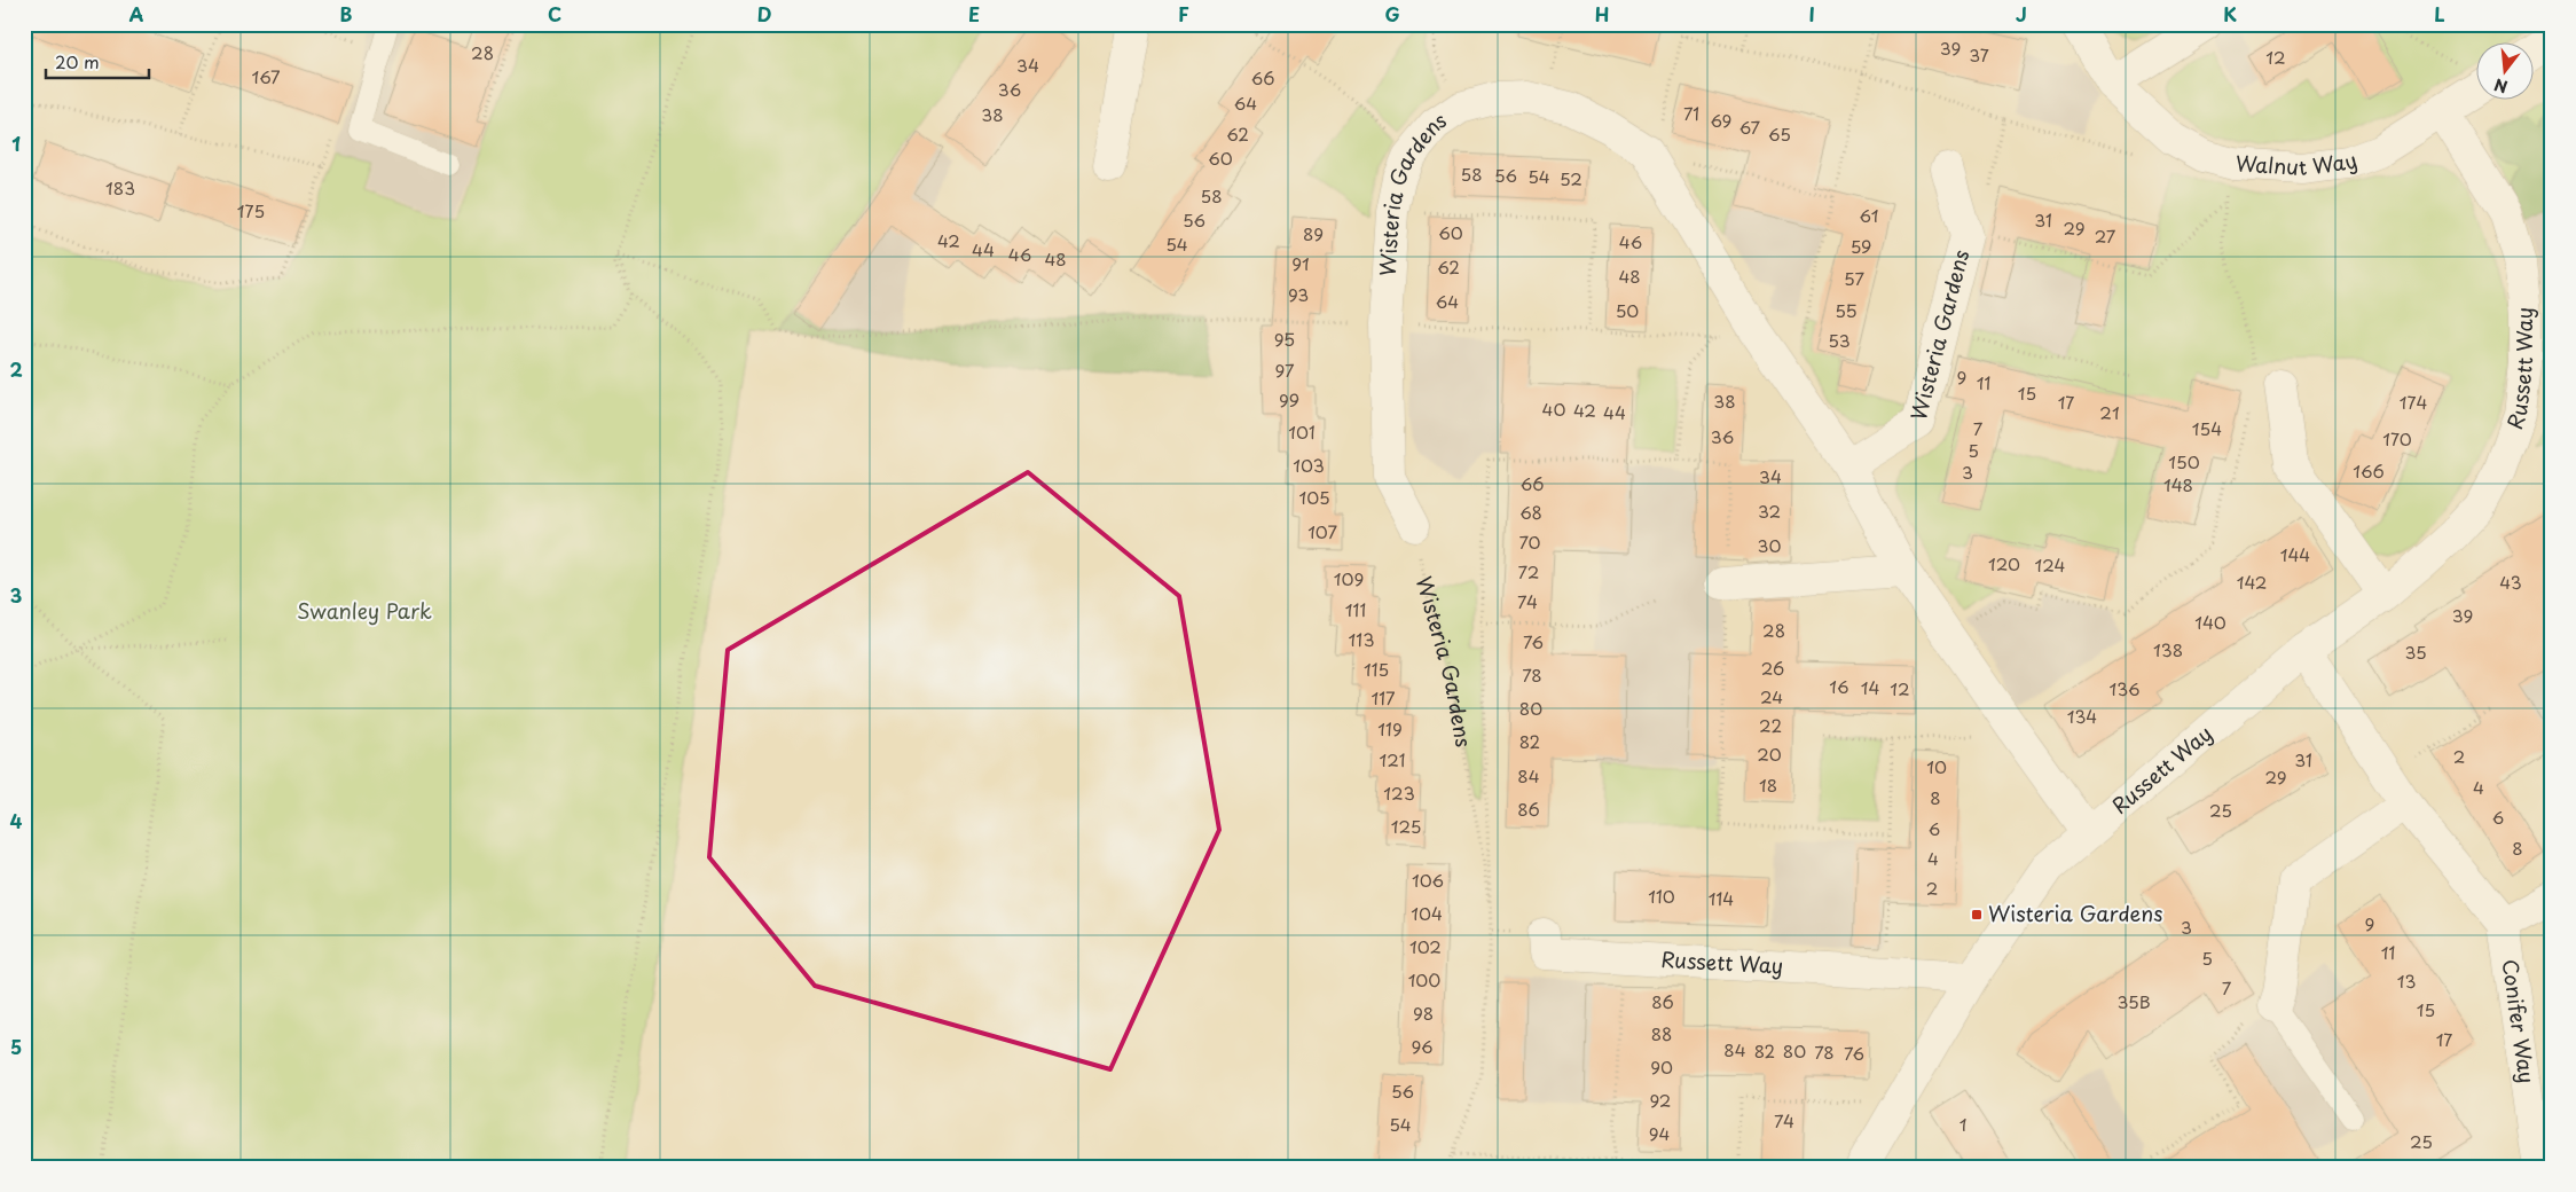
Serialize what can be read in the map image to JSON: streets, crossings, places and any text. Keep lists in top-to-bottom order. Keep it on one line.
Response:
{"streets":{"street":["Walnut Way","Wisteria Gardens","Russett Way","Conifer Way"]},"crossings":[["Walnut Way","Russett Way"],["Wisteria Gardens","Russett Way"]],"parks":["Swanley Park"],"places":{"transit":["Wisteria Gardens"]},"house_numbers":["39","28","37","12","34","167","66","36","64","71","38","69","67","62","65","60","58","56","54","52","183","58","175","61","56","31","29","60","89","27","42","46","54","59","44","46","48","91","62","48","57","93","64","50","55","95","53","97","9","11","15","99","38","17","174","40","42","44","21","7","154","101","36","170","5","150","103","166","3","34","66","148","105","32","68","107","70","30","144","120","124","72","109","142","43","74","111","39","140","28","113","76","138","35","26","115","78","16","14","12","136","24","117","80","134","22","119","82","20","2","121","31","10","84","29","18","4","123","8","86","25","6","125","6","8","4","106","2","110","114","104","9","3","102","11","5","100","13","7","86","35B","15","98","88","17","96","84","82","80","78","76","90","56","92","74","54","1","94","25"],"scale_bar":"20 m","north":"bottom","grid":{"columns":["A","B","C","D","E","F","G","H","I","J","K","L"],"rows":["1","2","3","4","5"]}}
